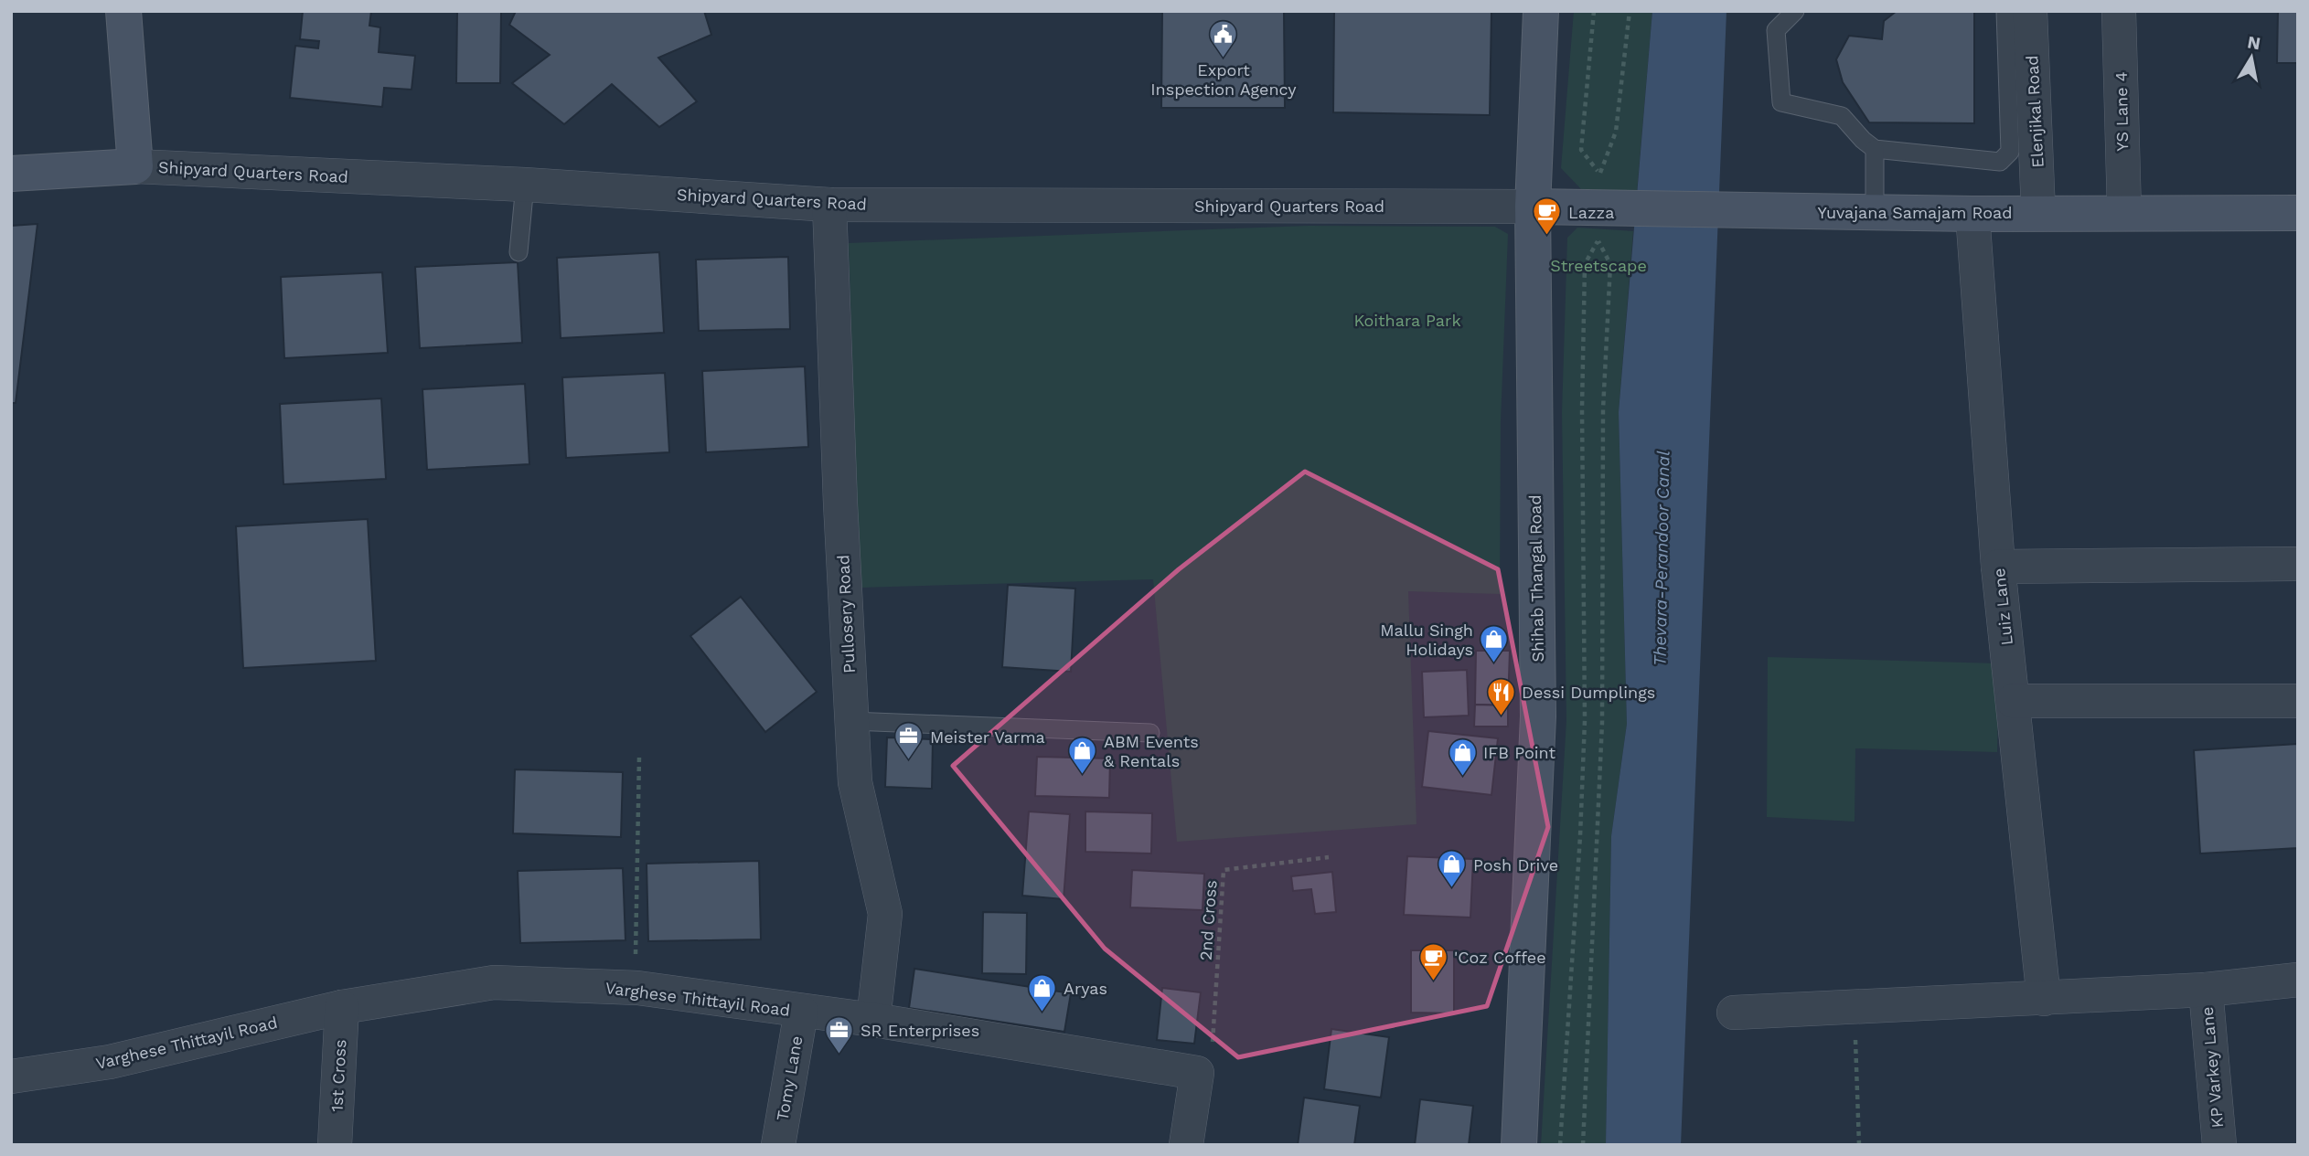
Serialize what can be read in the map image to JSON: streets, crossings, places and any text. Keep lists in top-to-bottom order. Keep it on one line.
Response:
{"streets":{"street":["Elenjikal Road","YS Lane 4","Shipyard Quarters Road","Yuvajana Samajam Road","Shihab Thangal Road","Luiz Lane","Pullosery Road","Varghese Thittayil Road","KP Varkey Lane","1st Cross","Tomy Lane"],"path":["2nd Cross"]},"crossings":[["Elenjikal Road","Yuvajana Samajam Road"],["YS Lane 4","Yuvajana Samajam Road"],["Shipyard Quarters Road","Yuvajana Samajam Road"],["Shipyard Quarters Road","Shihab Thangal Road"],["Shipyard Quarters Road","Pullosery Road"],["Yuvajana Samajam Road","Shihab Thangal Road"],["Yuvajana Samajam Road","Luiz Lane"],["Pullosery Road","Varghese Thittayil Road"],["2nd Cross","Varghese Thittayil Road"],["Varghese Thittayil Road","1st Cross"],["Varghese Thittayil Road","Tomy Lane"]],"water":["Thevara-Perandoor Canal"],"parks":["Streetscape","Koithara Park"],"places":{"public building":["Export Inspection Agency"],"cafe":["Lazza","'Coz Coffee"],"shop":["Mallu Singh Holidays","ABM Events & Rentals","IFB Point","Posh Drive","Aryas"],"restaurant":["Dessi Dumplings"],"office":["Meister Varma","SR Enterprises"]},"north":"top"}
